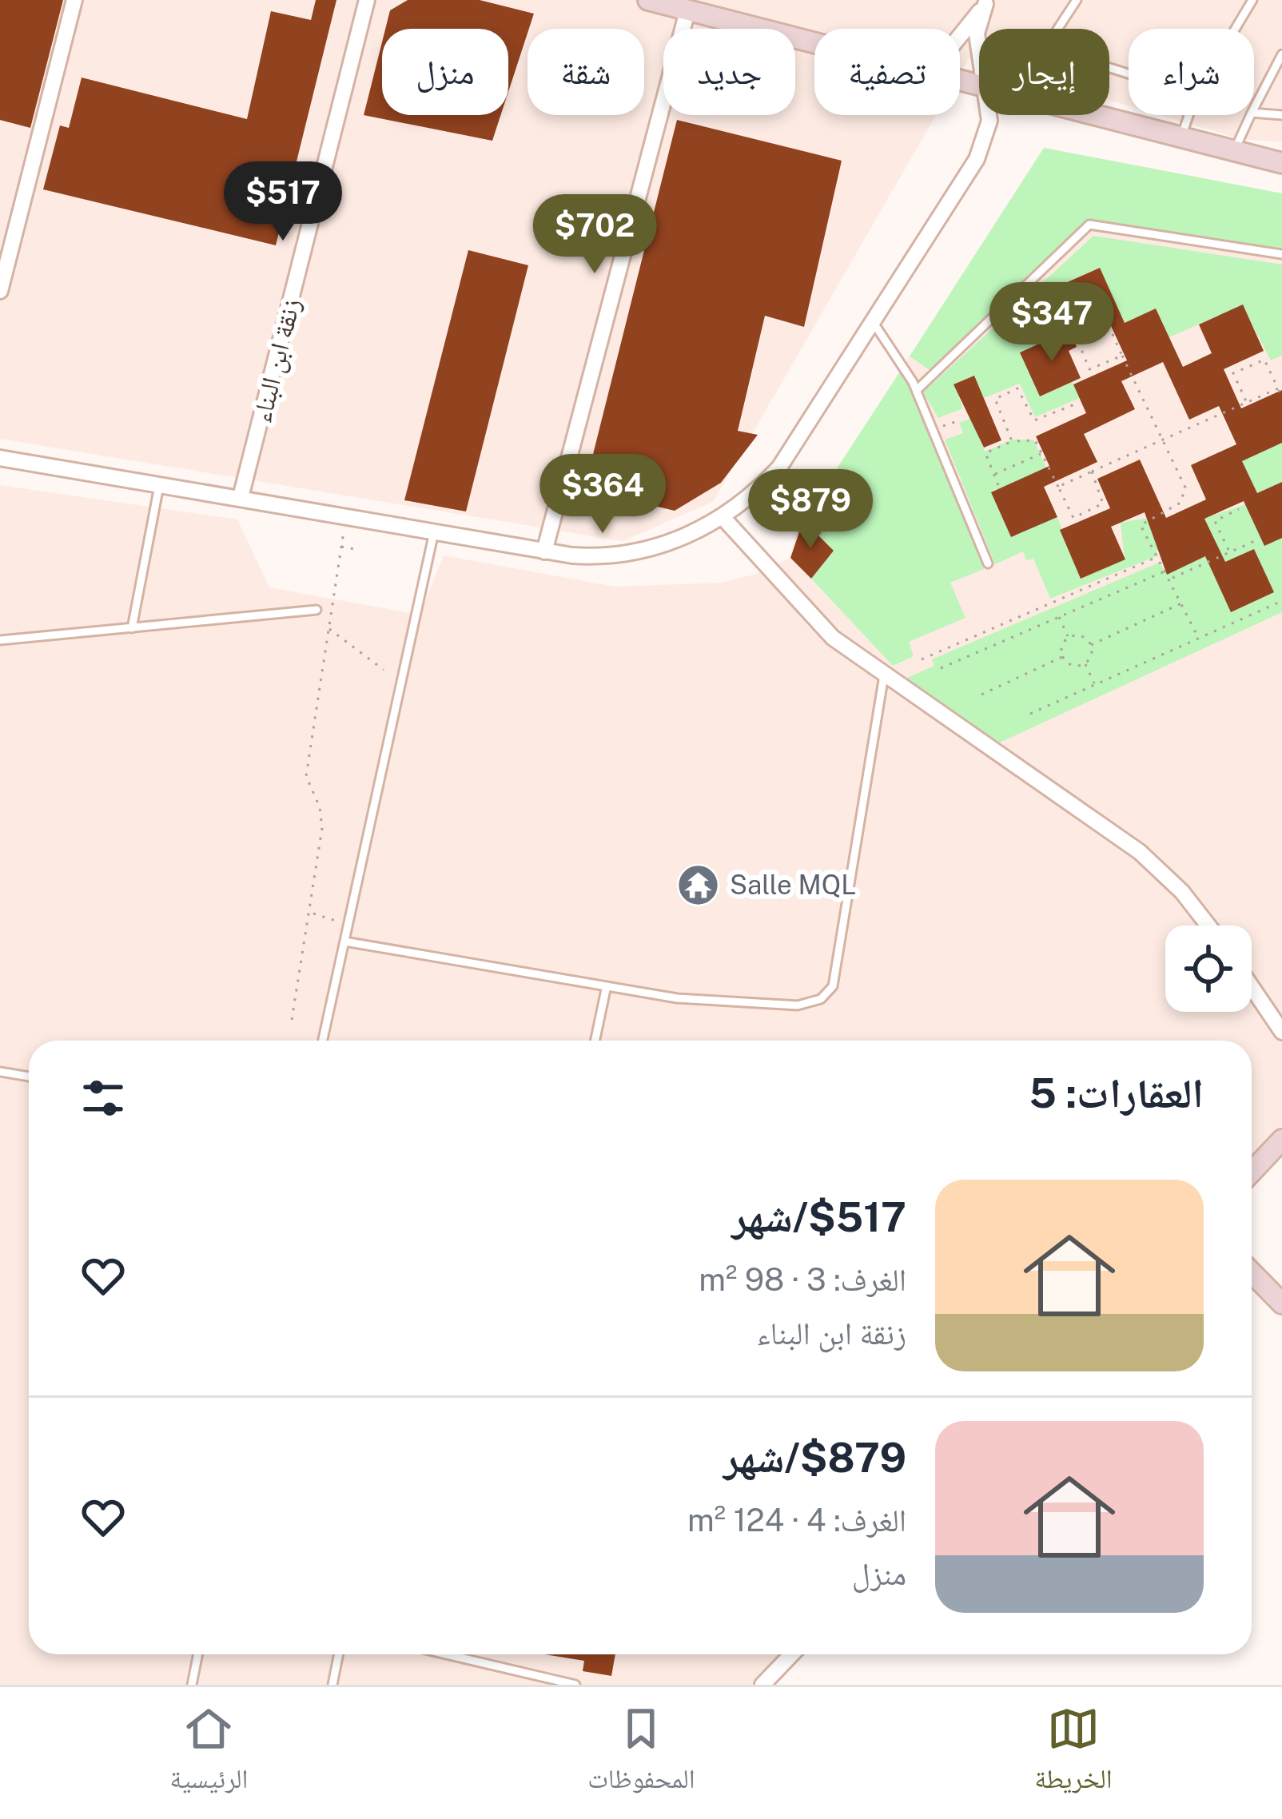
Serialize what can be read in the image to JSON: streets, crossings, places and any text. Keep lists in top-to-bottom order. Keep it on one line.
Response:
{"streets":{"street":["زنقة ابن البناء"]},"places":{"temple":["Salle MQL"]},"page":{"chip":["شراء","إيجار","تصفية","جديد","شقة","منزل"],"price":["$517","$702","$347","$364","$879"],"heading":"العقارات: 5","list":[{"name":"$517/شهر","note":"الغرف: 3 · 98 m² · زنقة ابن البناء"},{"name":"$879/شهر","note":"الغرف: 4 · 124 m² · منزل"}],"tabs":["الخريطة","المحفوظات","الرئيسية"]}}
